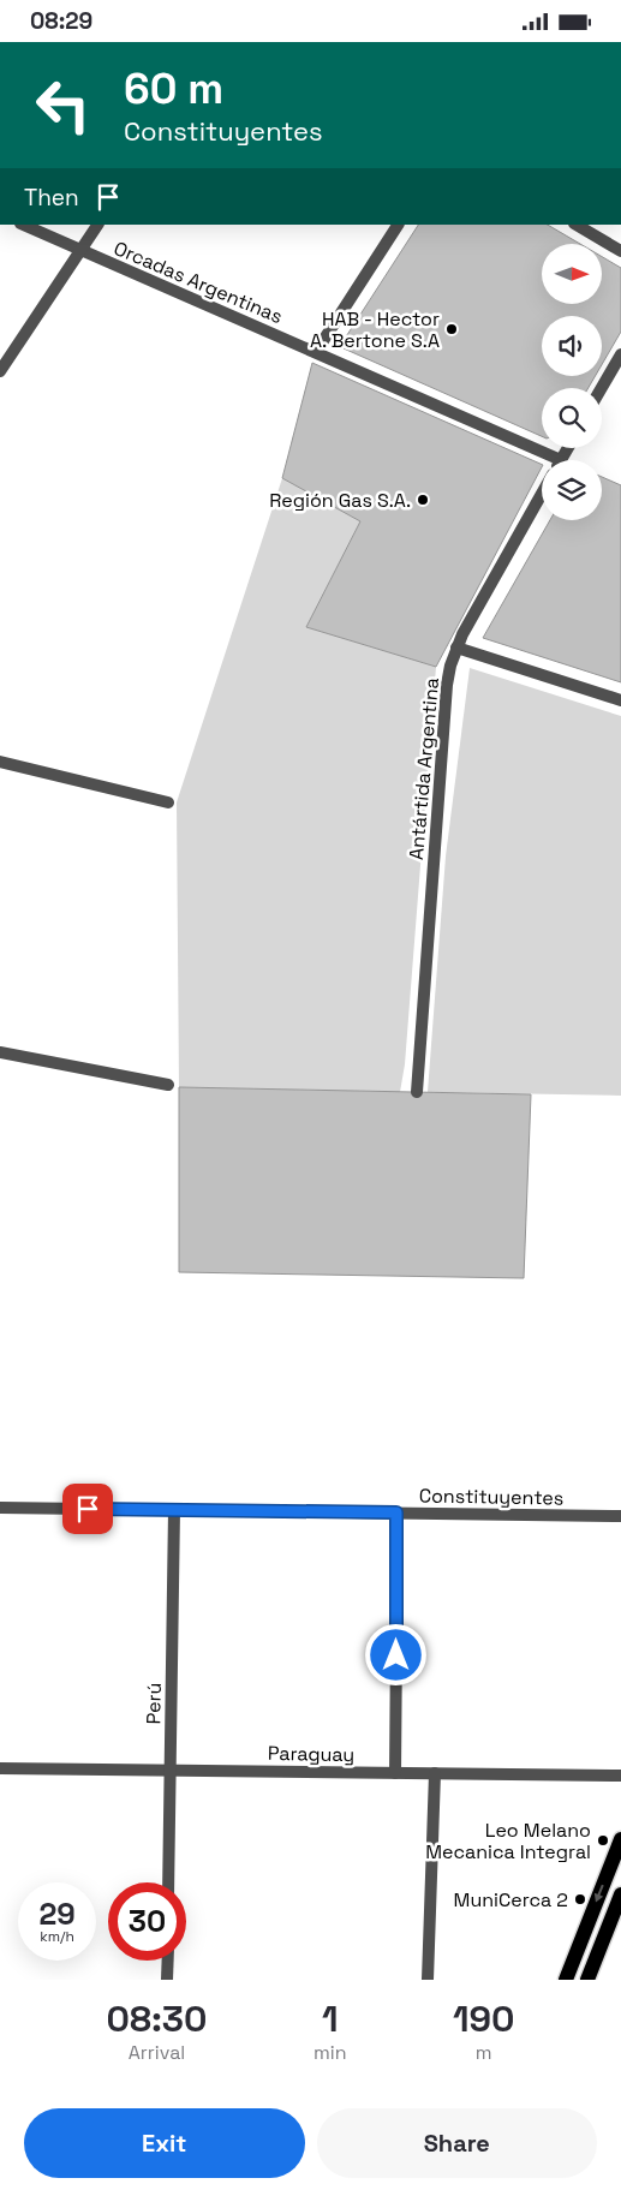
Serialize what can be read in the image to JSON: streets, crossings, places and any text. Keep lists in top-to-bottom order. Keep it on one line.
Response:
{"streets":{"street":["Orcadas Argentinas","Antártida Argentina","Constituyentes","Perú","Paraguay"]},"crossings":[["Constituyentes","Perú"],["Perú","Paraguay"]],"places":["HAB - Hector A. Bertone S.A","Región Gas S.A.","Leo Melano Mecanica Integral","MuniCerca 2"],"north":"right","page":{"status":"08:29","turn":["60 m","Constituyentes"],"then":"Then","speed":"29 km/h","limit":"30","eta":["08:30","Arrival","1","min","190","m"],"buttons":["Exit","Share"]}}
